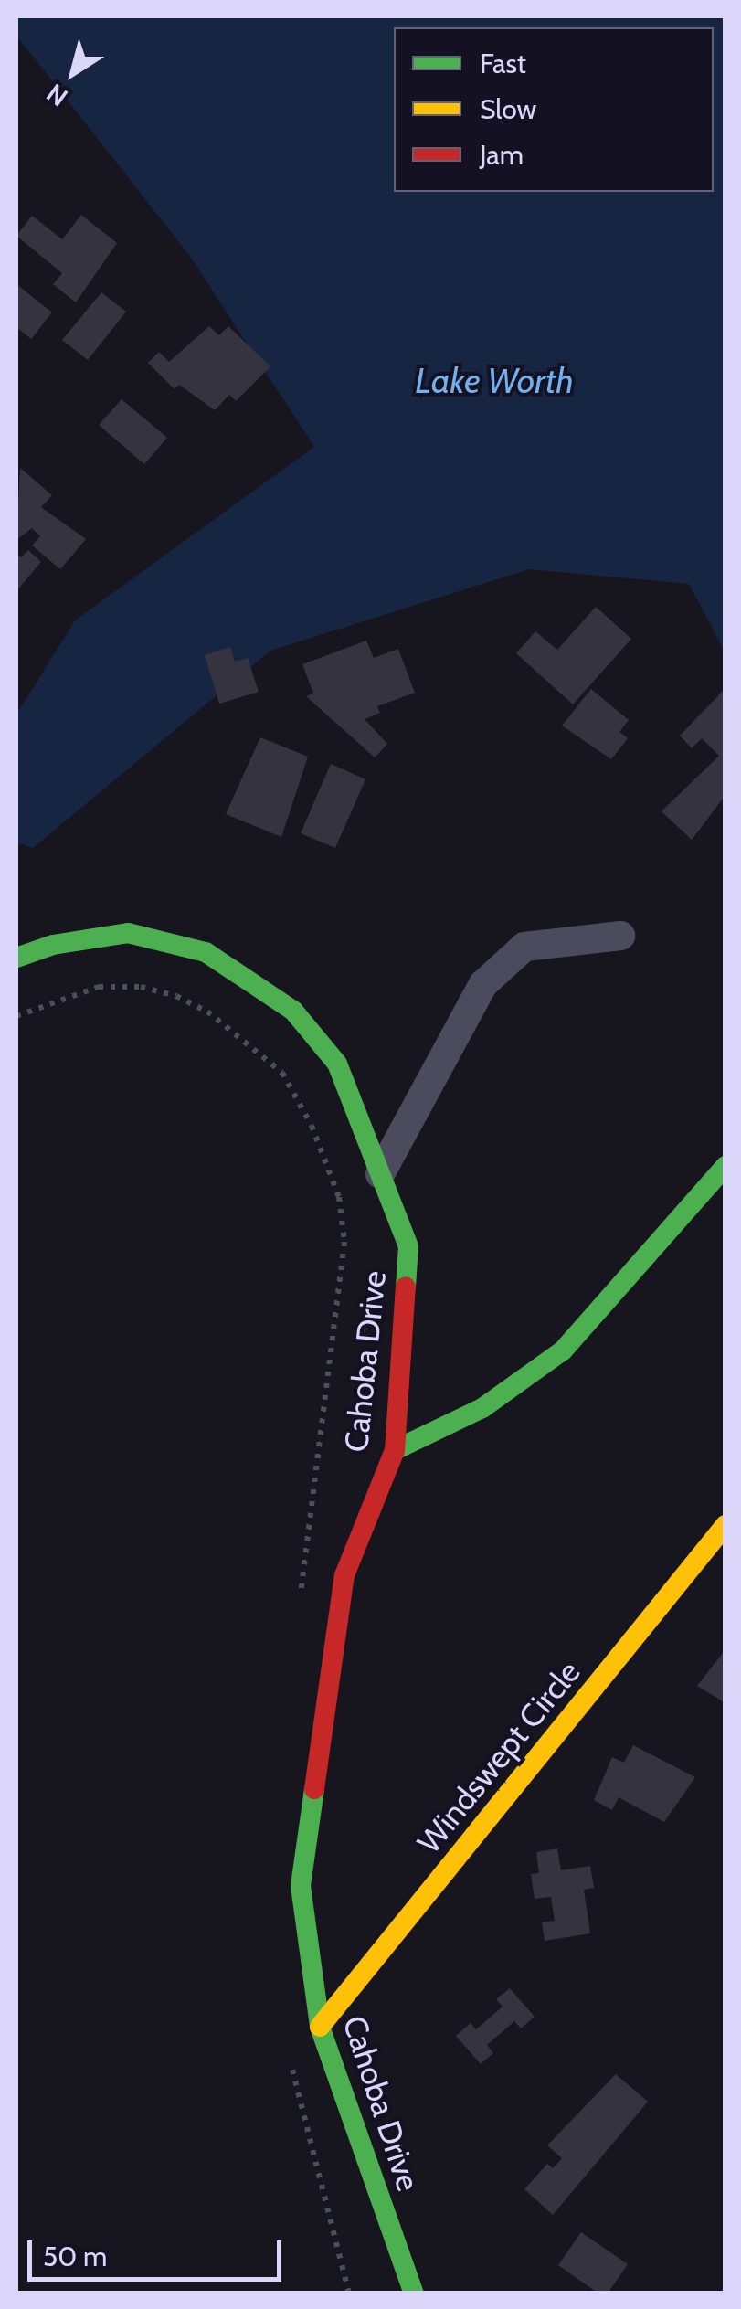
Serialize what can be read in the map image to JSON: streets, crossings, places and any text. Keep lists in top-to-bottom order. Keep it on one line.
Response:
{"streets":{"street":["Cahoba Drive","Windswept Circle"]},"crossings":[["Cahoba Drive","Windswept Circle"]],"water":["Lake Worth"],"legend":["Fast","Slow","Jam"],"scale_bar":"50 m","north":"bottom left"}
